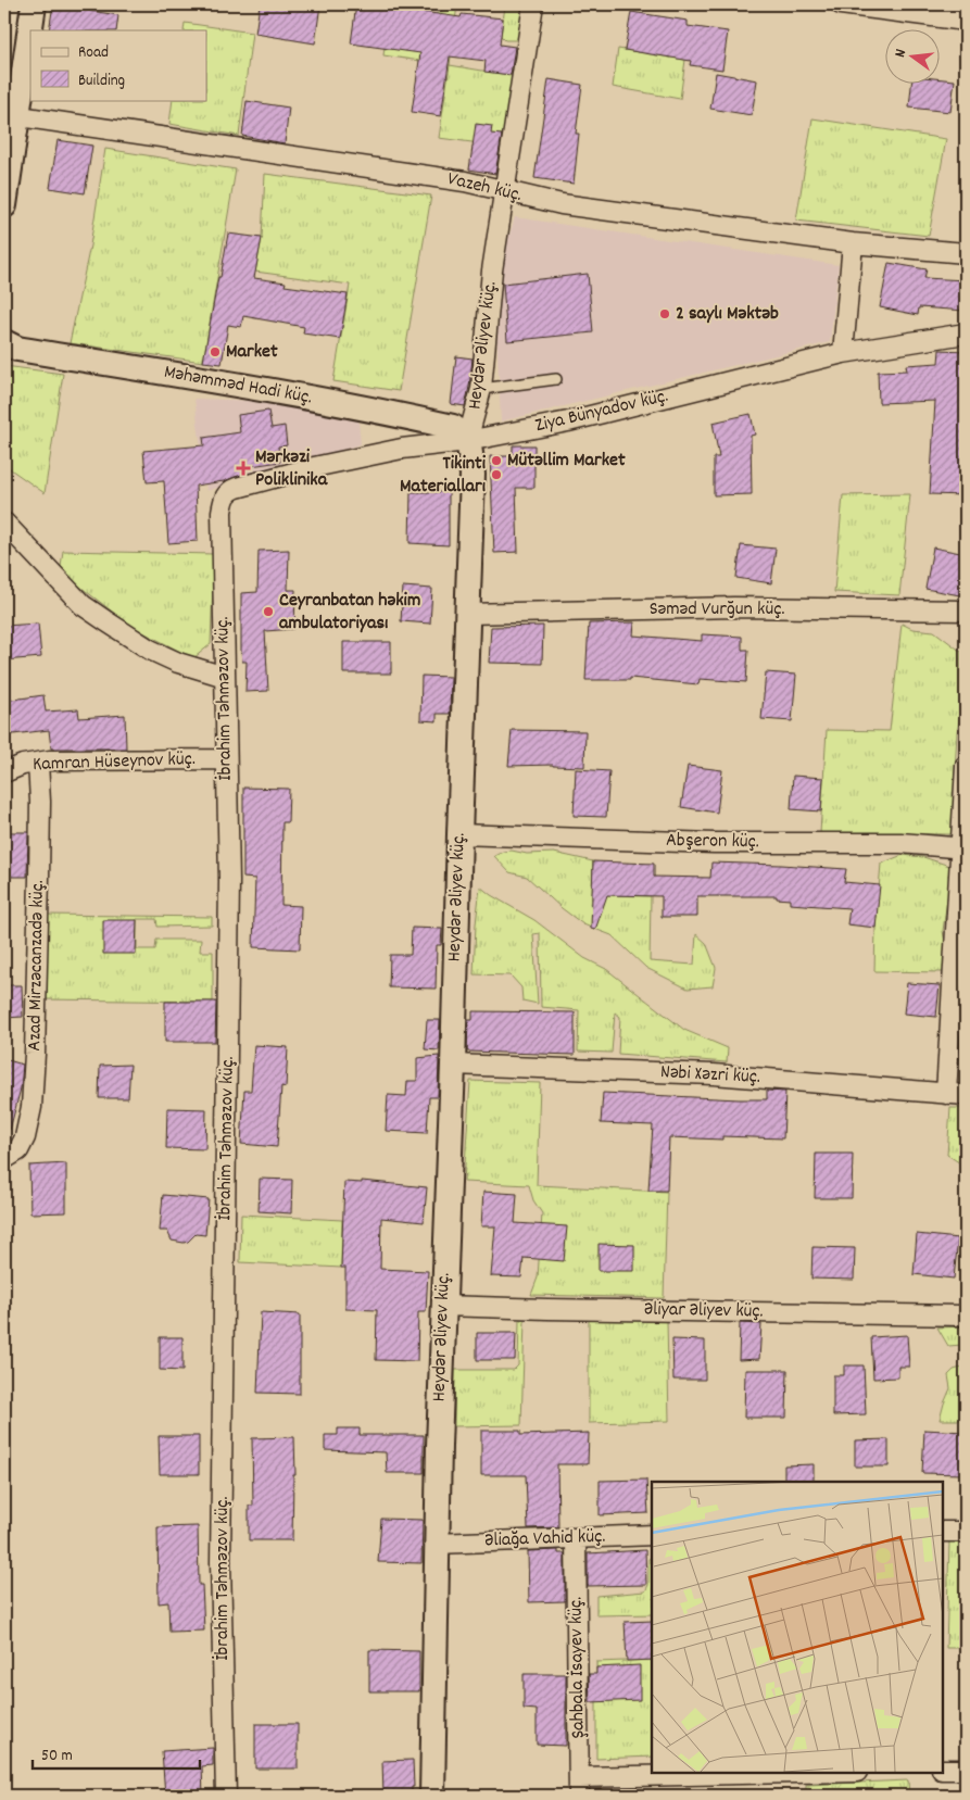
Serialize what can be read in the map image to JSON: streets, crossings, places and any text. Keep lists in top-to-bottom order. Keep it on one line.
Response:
{"streets":{"street":["Vazeh küç.","Heydər Əliyev küç.","Məhəmməd Hadi küç.","Ziya Bünyadov küç.","Səməd Vurğun küç.","İbrahim Təhməzov küç.","Kamran Hüseynov küç.","Abşeron küç.","Azad Mirzəcanzadə küç.","Nəbi Xəzri küç.","Əliyar Əliyev küç.","Əliağa Vahid küç.","Şahbala İsayev küç."]},"crossings":[["Vazeh küç.","Heydər Əliyev küç."],["Heydər Əliyev küç.","Məhəmməd Hadi küç."],["Heydər Əliyev küç.","Ziya Bünyadov küç."],["Heydər Əliyev küç.","Səməd Vurğun küç."],["Heydər Əliyev küç.","Abşeron küç."],["Heydər Əliyev küç.","Nəbi Xəzri küç."],["Heydər Əliyev küç.","Əliyar Əliyev küç."],["Heydər Əliyev küç.","Əliağa Vahid küç."],["Məhəmməd Hadi küç.","Ziya Bünyadov küç."],["Ziya Bünyadov küç.","İbrahim Təhməzov küç."],["İbrahim Təhməzov küç.","Kamran Hüseynov küç."],["Kamran Hüseynov küç.","Azad Mirzəcanzadə küç."],["Əliağa Vahid küç.","Şahbala İsayev küç."]],"places":{"other":["2 saylı Məktəb","Market","Mütəllim Market","Tikinti Materialları","Ceyranbatan həkim ambulatoriyası"],"health":["Mərkəzi Poliklinika"]},"legend":["Road","Building"],"scale_bar":"50 m","north":"left"}
